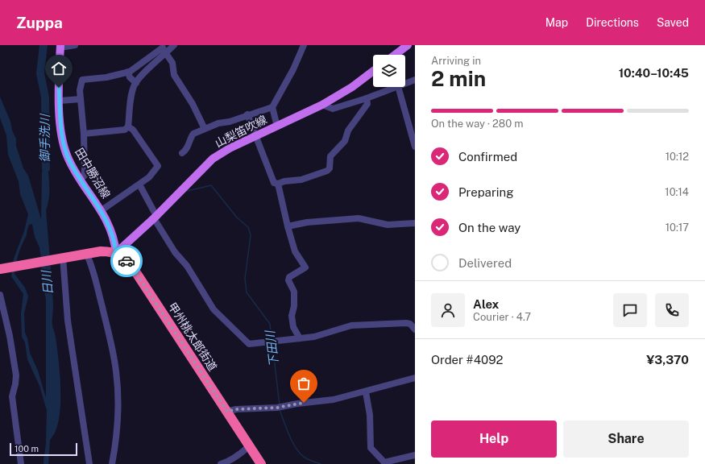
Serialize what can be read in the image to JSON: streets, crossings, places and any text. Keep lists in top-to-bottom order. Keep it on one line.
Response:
{"streets":{"highway":["甲州桃太郎街道"],"main road":["山梨笛吹線","田中勝沼線"]},"crossings":[["山梨笛吹線","田中勝沼線"],["山梨笛吹線","甲州桃太郎街道"],["田中勝沼線","甲州桃太郎街道"]],"water":["御手洗川","日川","下田川"],"scale_bar":"100 m","page":{"header":"Zuppa","nav":["Map","Directions","Saved"],"heading":["2 min","Arriving in","10:40–10:45"],"panel":["Alex","Courier · 4.7","Order #4092","¥3,370"],"bar":"On the way · 280 m","list":[["Confirmed","10:12"],["Preparing","10:14"],["On the way","10:17"],"Delivered"],"buttons":["Help","Share"],"scale":"100 m"}}
